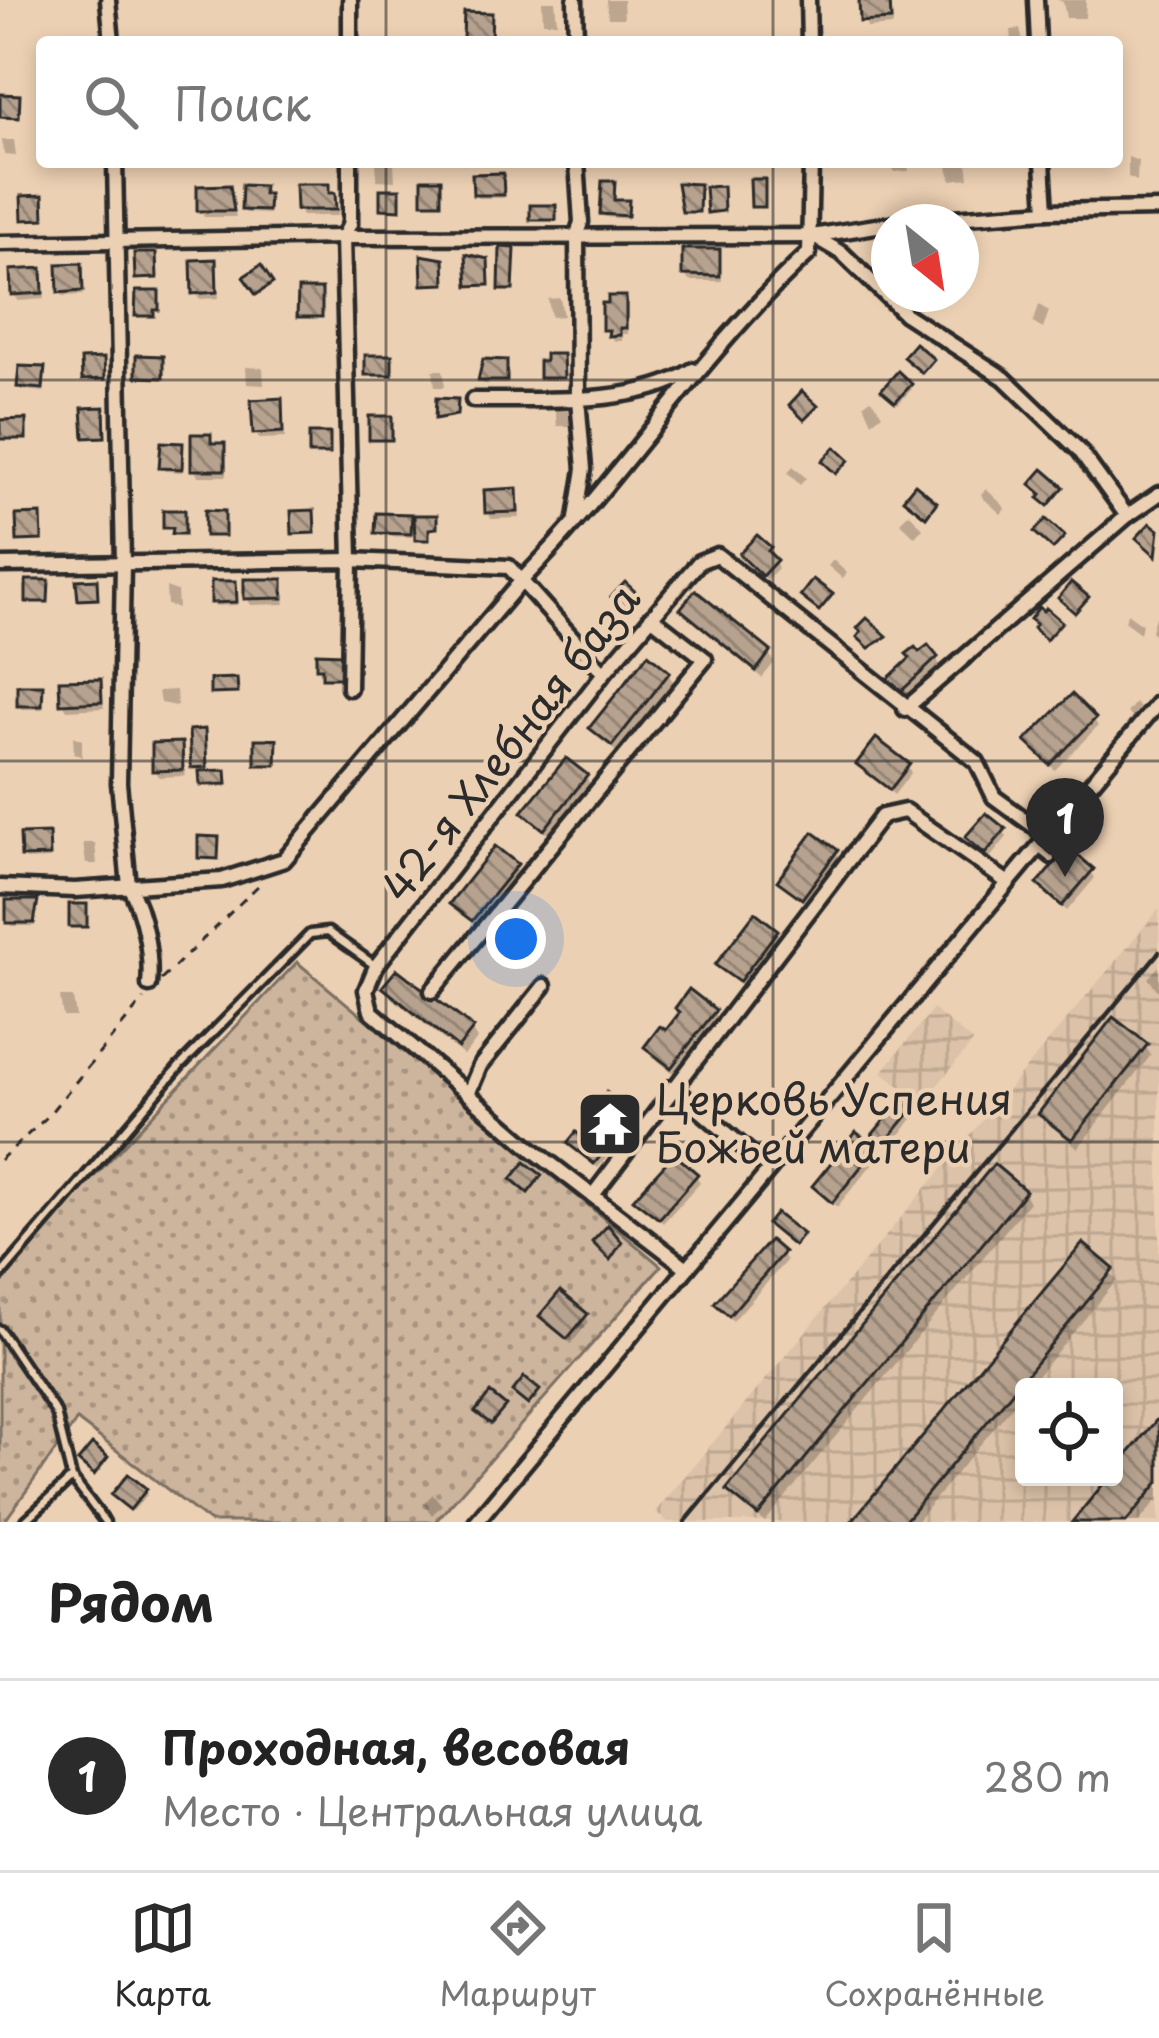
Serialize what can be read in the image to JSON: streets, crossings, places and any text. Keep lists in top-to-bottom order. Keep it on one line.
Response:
{"streets":{"street":["42-я Хлебная база"]},"places":{"temple":["Церковь Успения Божьей матери"]},"north":"bottom right","page":{"search":"Поиск","pins":"1","heading":"Рядом","list":[{"mark":"1","name":"Проходная, весовая","note":"Место · Центральная улица","value":"280 m"}],"nav":["Карта","Маршрут","Сохранённые"]}}
